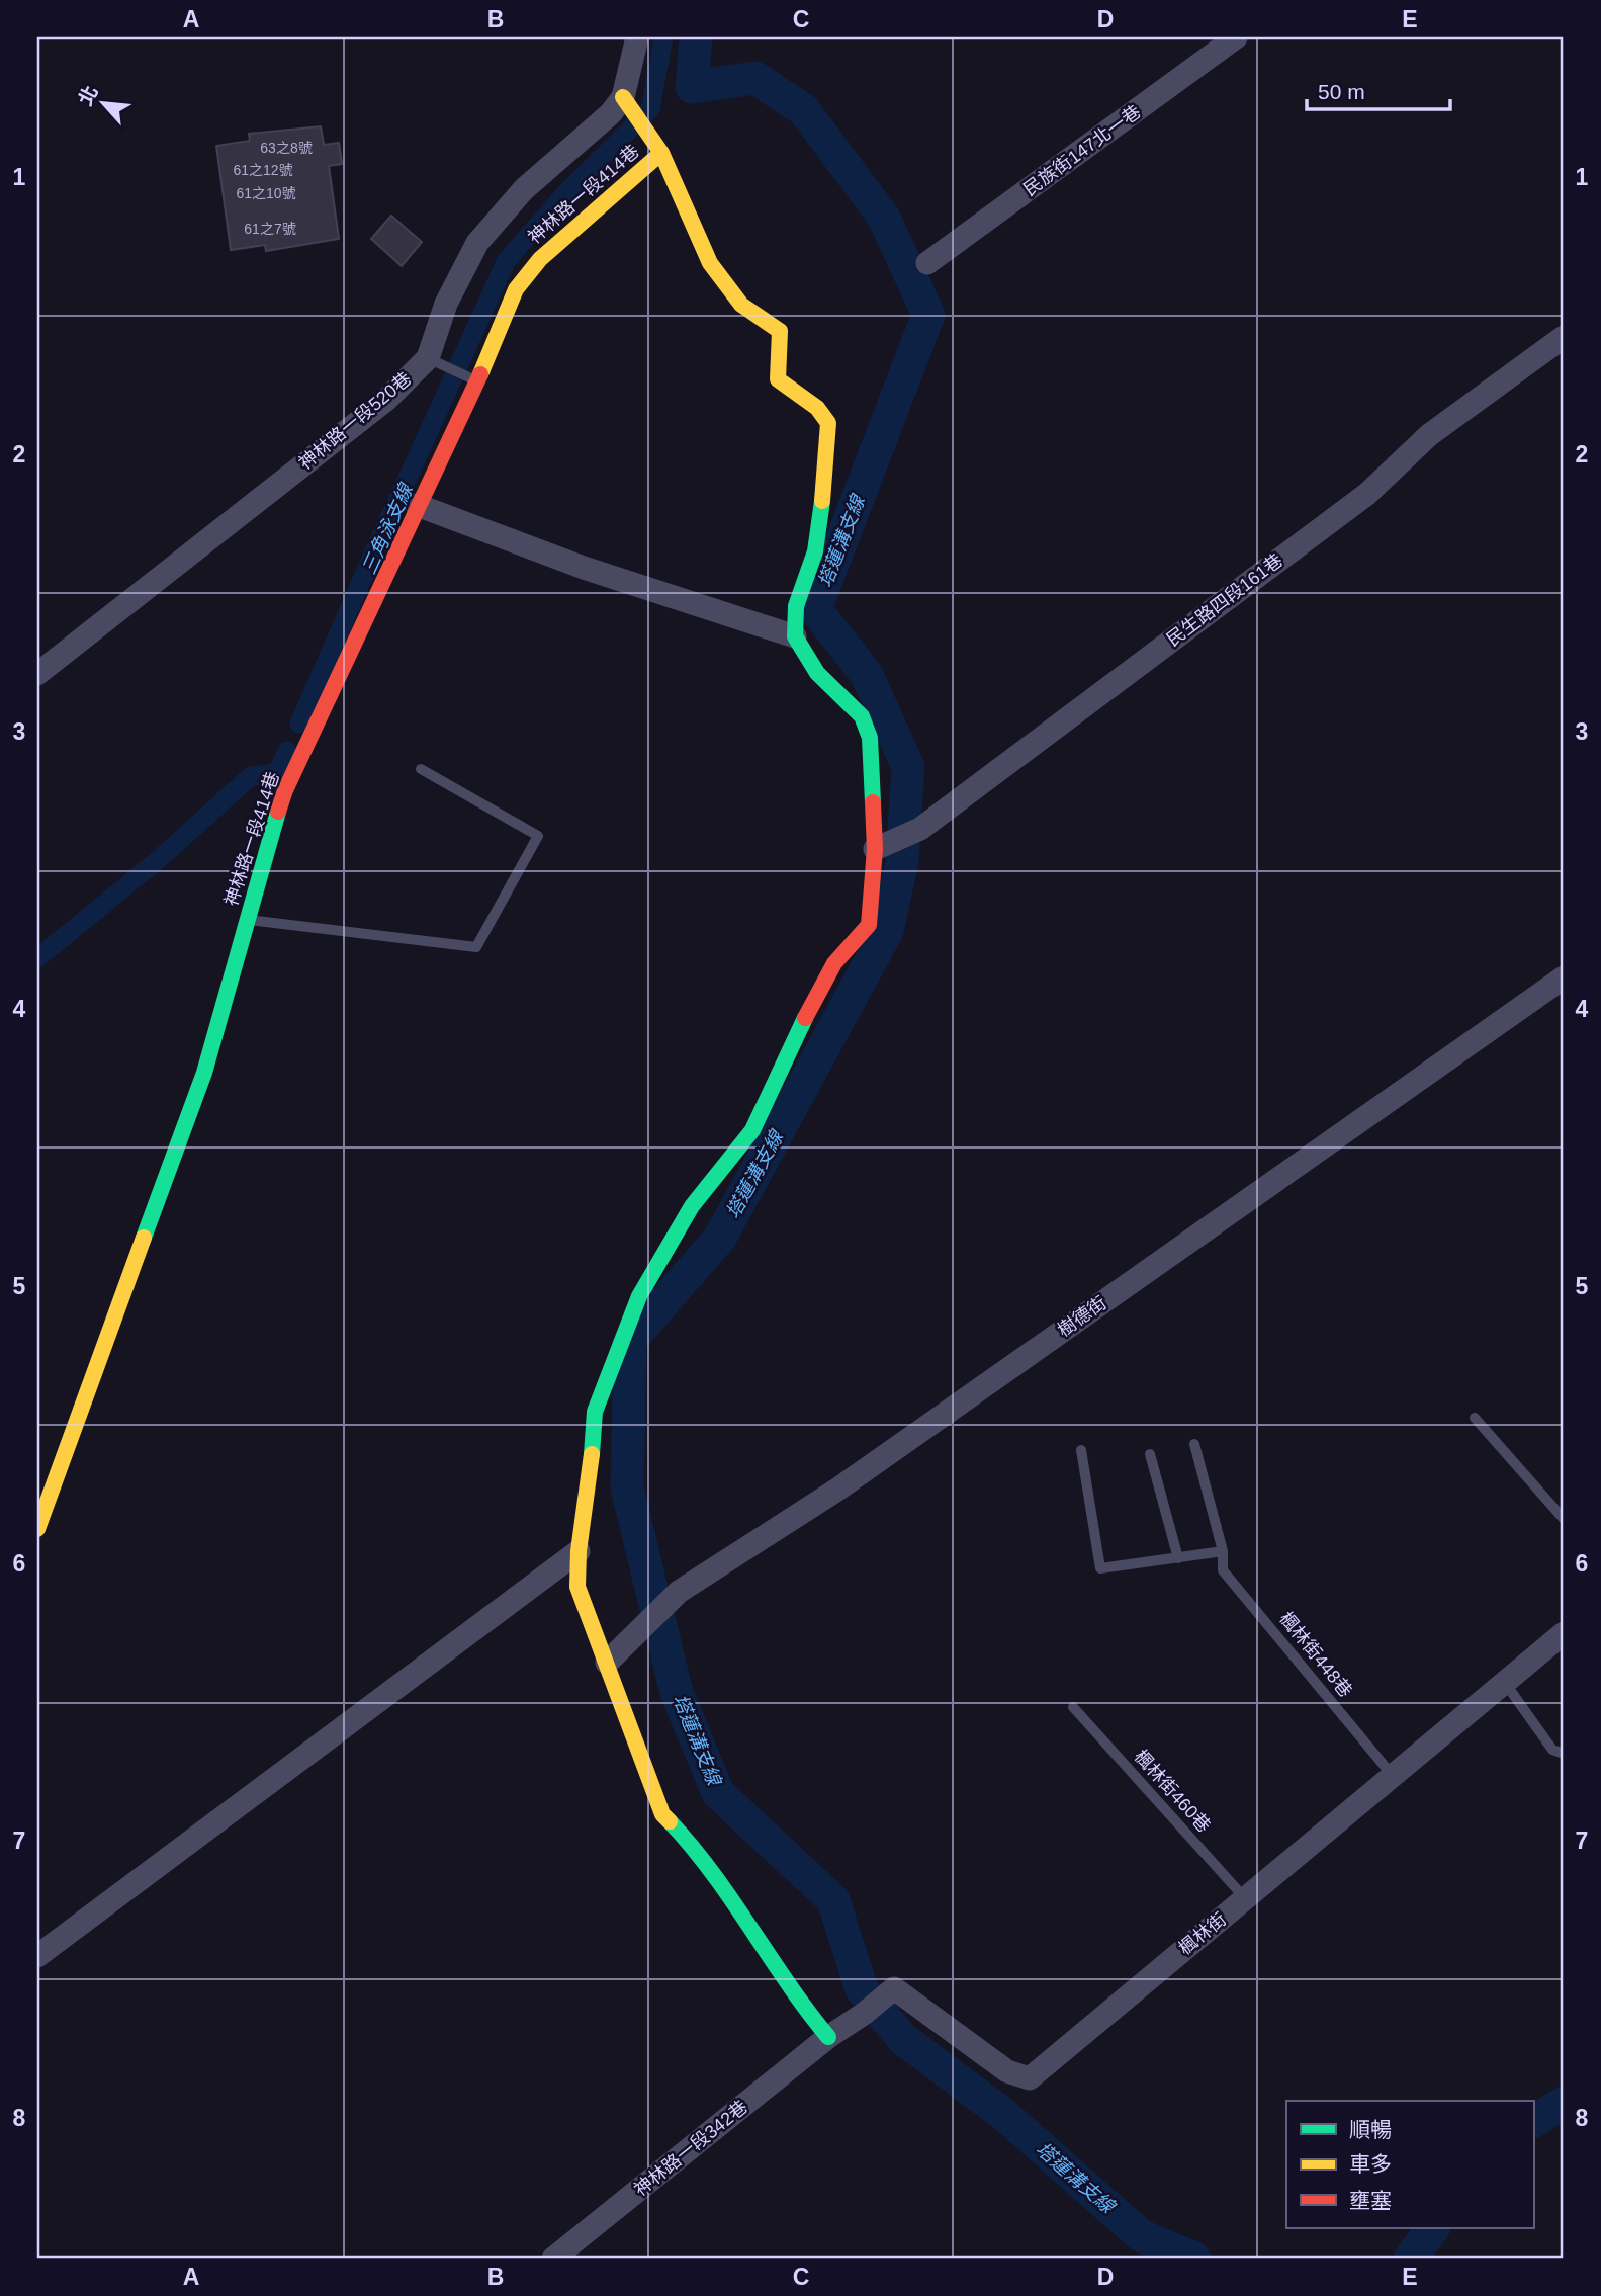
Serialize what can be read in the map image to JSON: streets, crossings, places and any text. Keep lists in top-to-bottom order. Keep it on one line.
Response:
{"streets":{"street":["民族街147北一巷","神林路一段414巷","神林路一段520巷","民生路四段161巷","樹德街","楓林街","神林路一段342巷"],"lane":["楓林街448巷","楓林街460巷"]},"crossings":[["楓林街448巷","楓林街"],["楓林街460巷","楓林街"],["楓林街","神林路一段342巷"]],"water":["三角泳支線","塔蓮溝支線"],"house_numbers":["63之8號","61之12號","61之10號","61之7號"],"legend":["順暢","車多","壅塞"],"scale_bar":"50 m","north":"top left","grid":{"columns":["A","B","C","D","E"],"rows":["1","2","3","4","5","6","7","8"]}}
